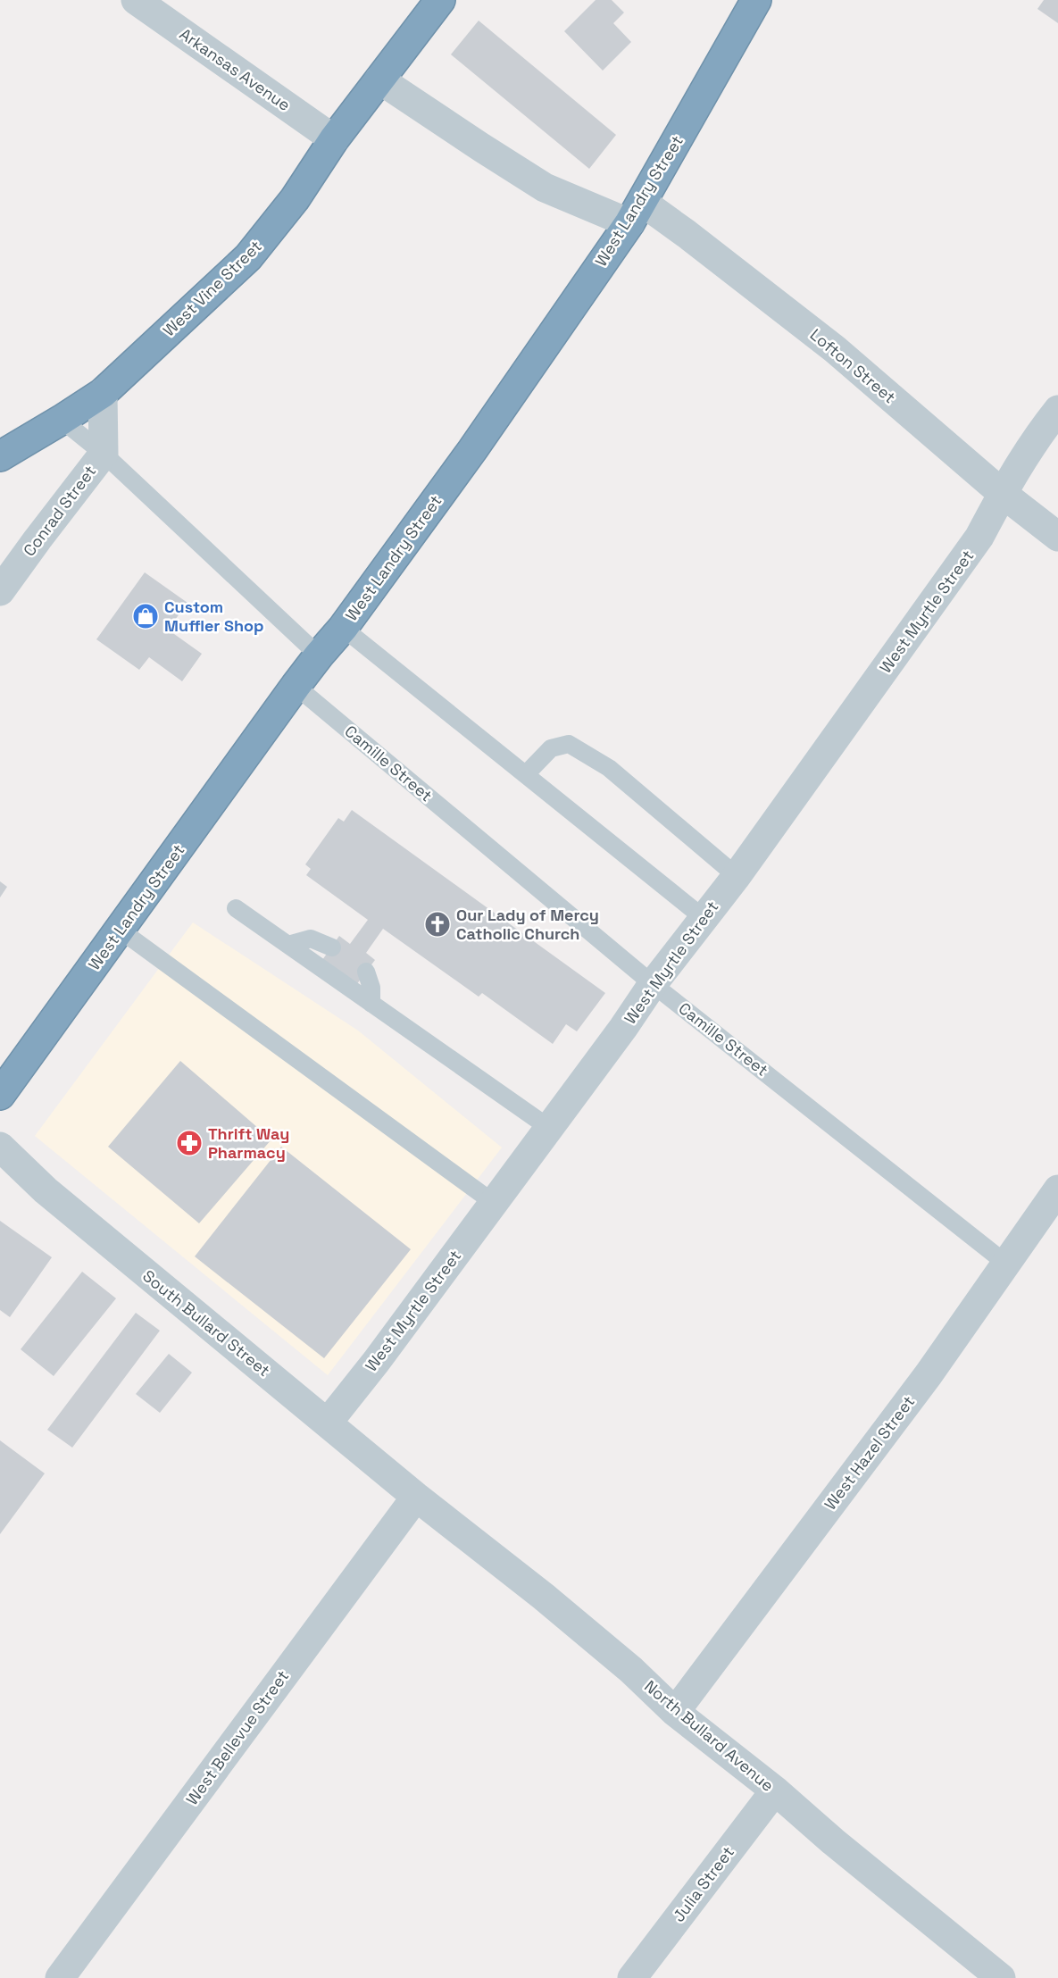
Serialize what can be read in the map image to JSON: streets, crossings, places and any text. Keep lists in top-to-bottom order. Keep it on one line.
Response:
{"streets":{"highway":["West Landry Street","West Vine Street"],"street":["Arkansas Avenue","Lofton Street","Conrad Street","West Myrtle Street","South Bullard Street","West Hazel Street","North Bullard Avenue","West Bellevue Street","Julia Street"],"lane":["Camille Street"]},"crossings":[["Arkansas Avenue","West Vine Street"],["West Landry Street","Lofton Street"],["West Landry Street","Camille Street"],["West Vine Street","Lofton Street"],["West Vine Street","Conrad Street"],["Lofton Street","West Myrtle Street"],["West Myrtle Street","Camille Street"],["West Myrtle Street","South Bullard Street"],["Camille Street","West Hazel Street"],["South Bullard Street","North Bullard Avenue"],["South Bullard Street","West Bellevue Street"],["West Hazel Street","North Bullard Avenue"],["North Bullard Avenue","West Bellevue Street"],["North Bullard Avenue","Julia Street"]],"places":{"shop":["Custom Muffler Shop"],"church":["Our Lady of Mercy Catholic Church"],"pharmacy":["Thrift Way Pharmacy"]}}
